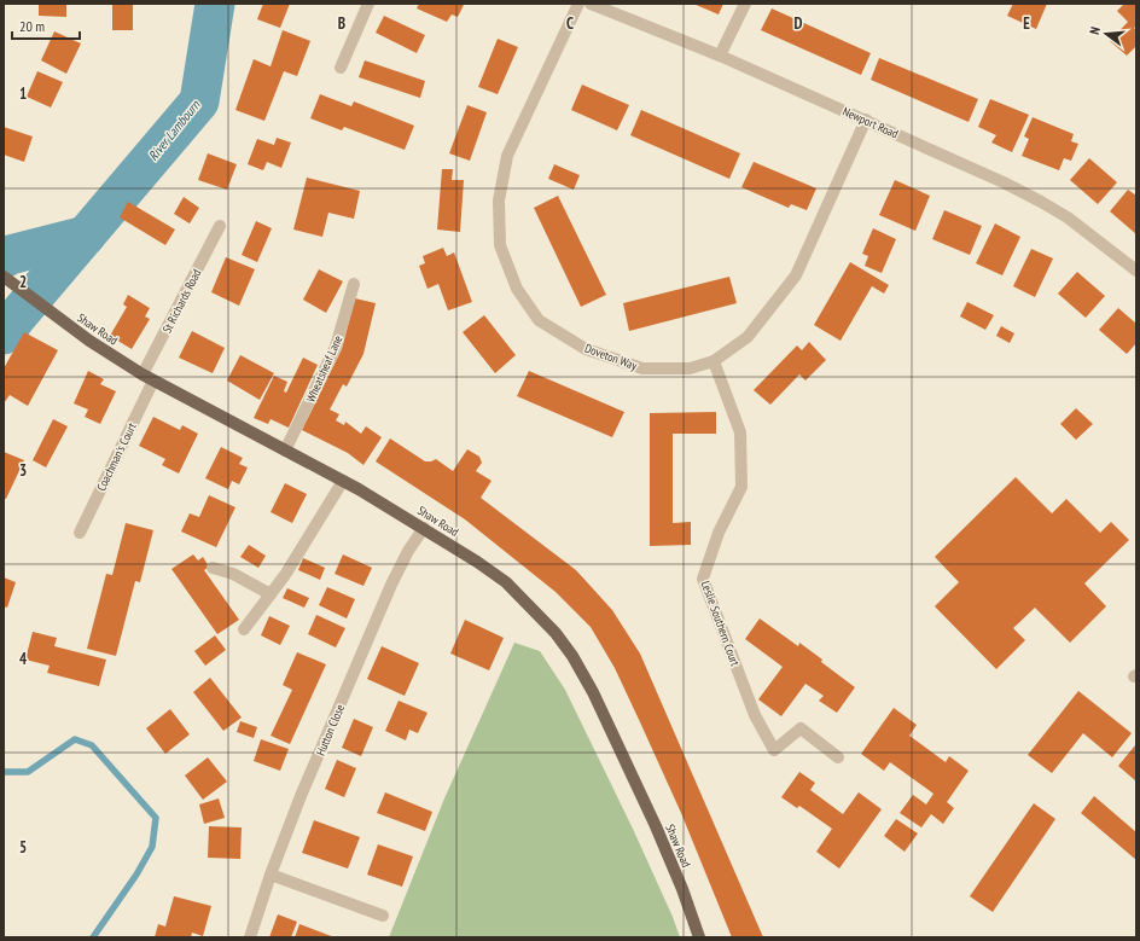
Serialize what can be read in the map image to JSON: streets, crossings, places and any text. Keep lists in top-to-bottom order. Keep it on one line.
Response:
{"streets":{"main road":["Shaw Road"],"street":["Newport Road","St Richards Road","Doveton Way","Wheatsheaf Lane","Coachman's Court","Leslie Southern Court","Hutton Close"]},"crossings":[["Newport Road","Doveton Way"],["St Richards Road","Shaw Road"],["St Richards Road","Coachman's Court"],["Shaw Road","Wheatsheaf Lane"],["Shaw Road","Coachman's Court"],["Shaw Road","Hutton Close"],["Doveton Way","Leslie Southern Court"]],"water":["River Lambourn"],"scale_bar":"20 m","north":"left","grid":{"columns":["B","C","D","E"],"rows":["1","2","3","4","5"]}}
